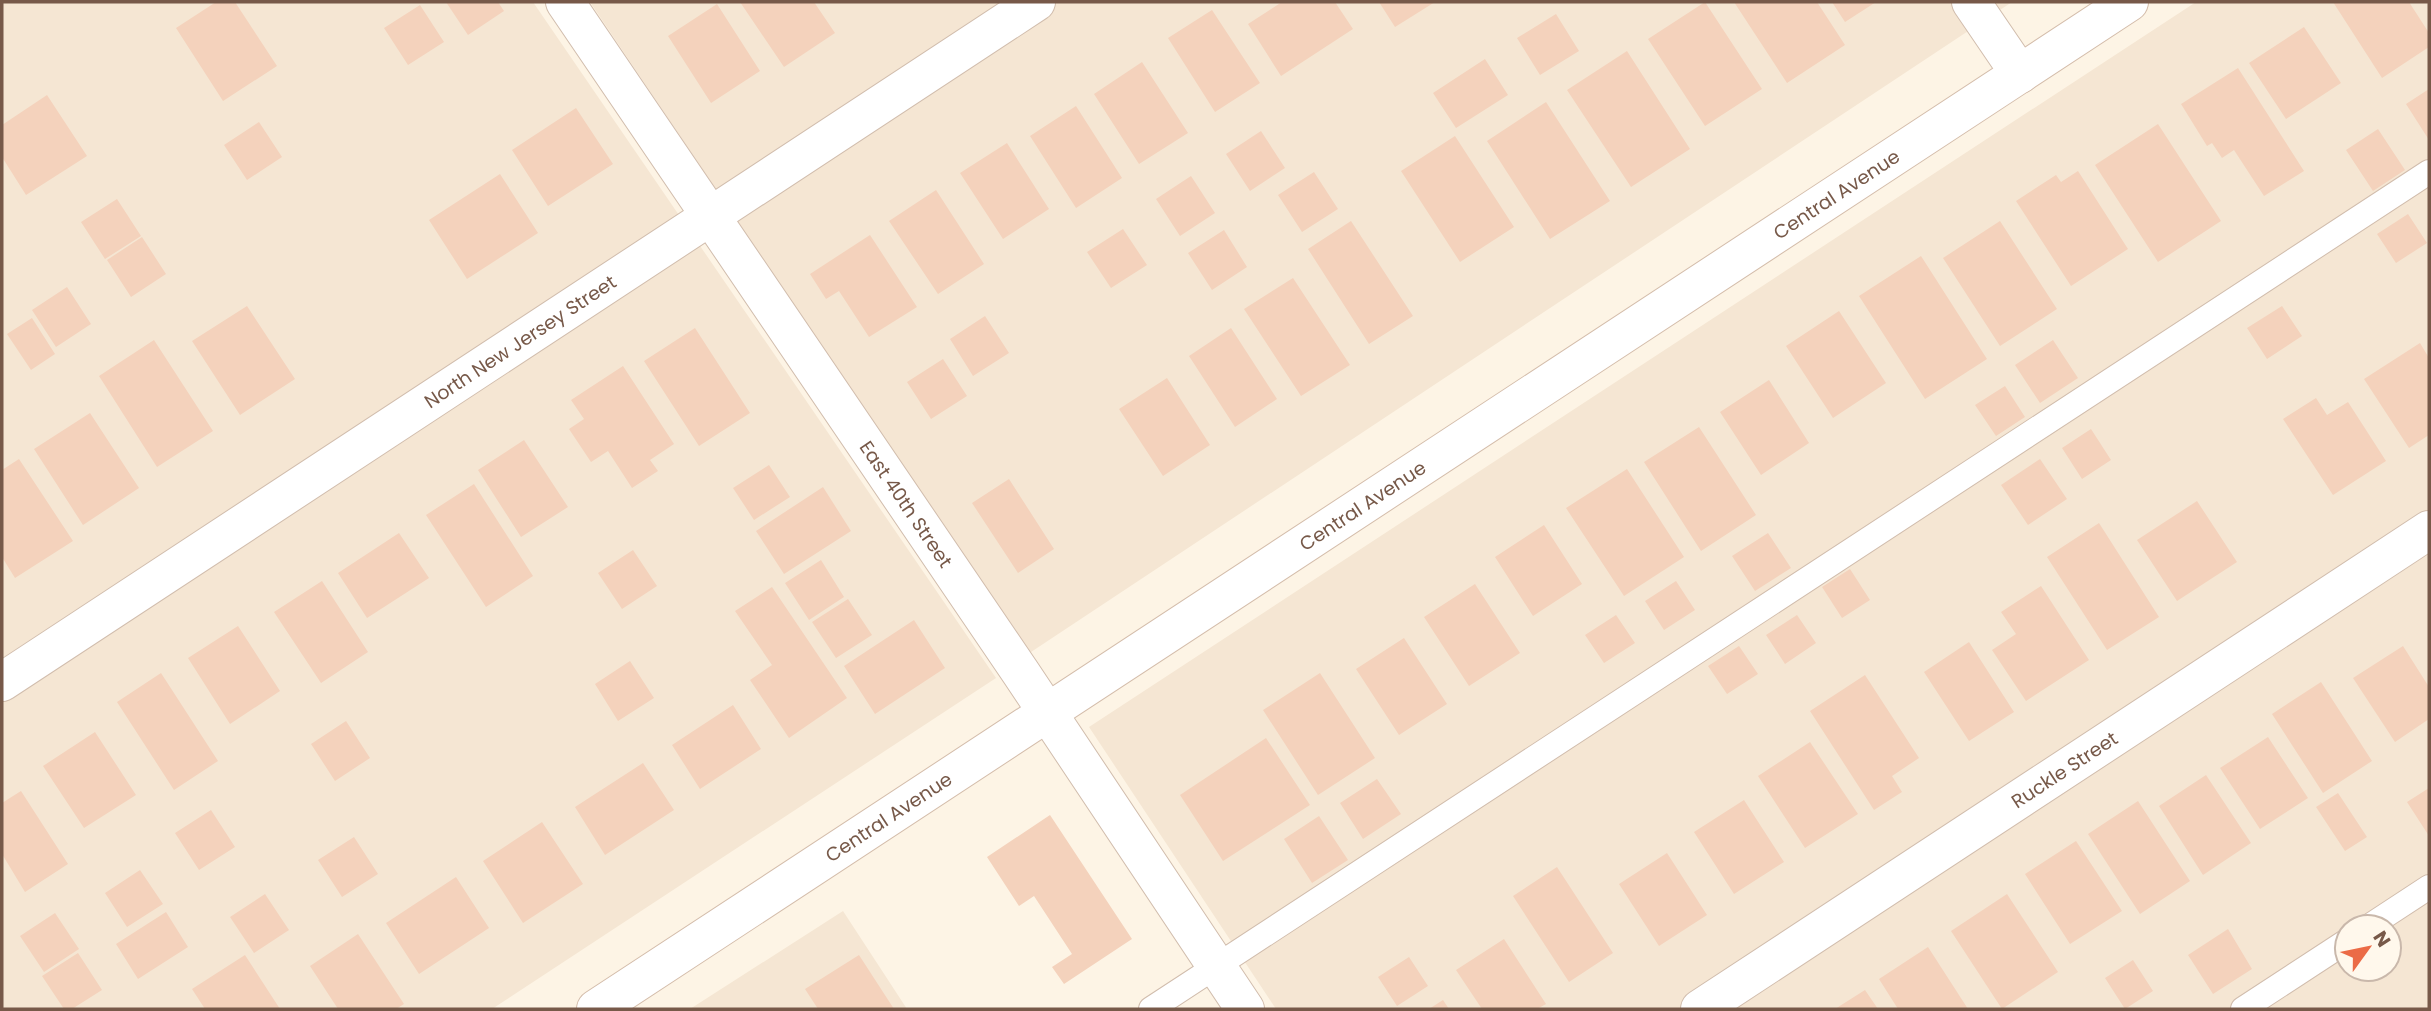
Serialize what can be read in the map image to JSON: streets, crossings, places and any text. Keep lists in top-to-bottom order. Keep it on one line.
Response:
{"streets":{"street":["Central Avenue","North New Jersey Street","East 40th Street","Ruckle Street"]},"crossings":[["Central Avenue","East 40th Street"],["North New Jersey Street","East 40th Street"]],"north":"top right"}
